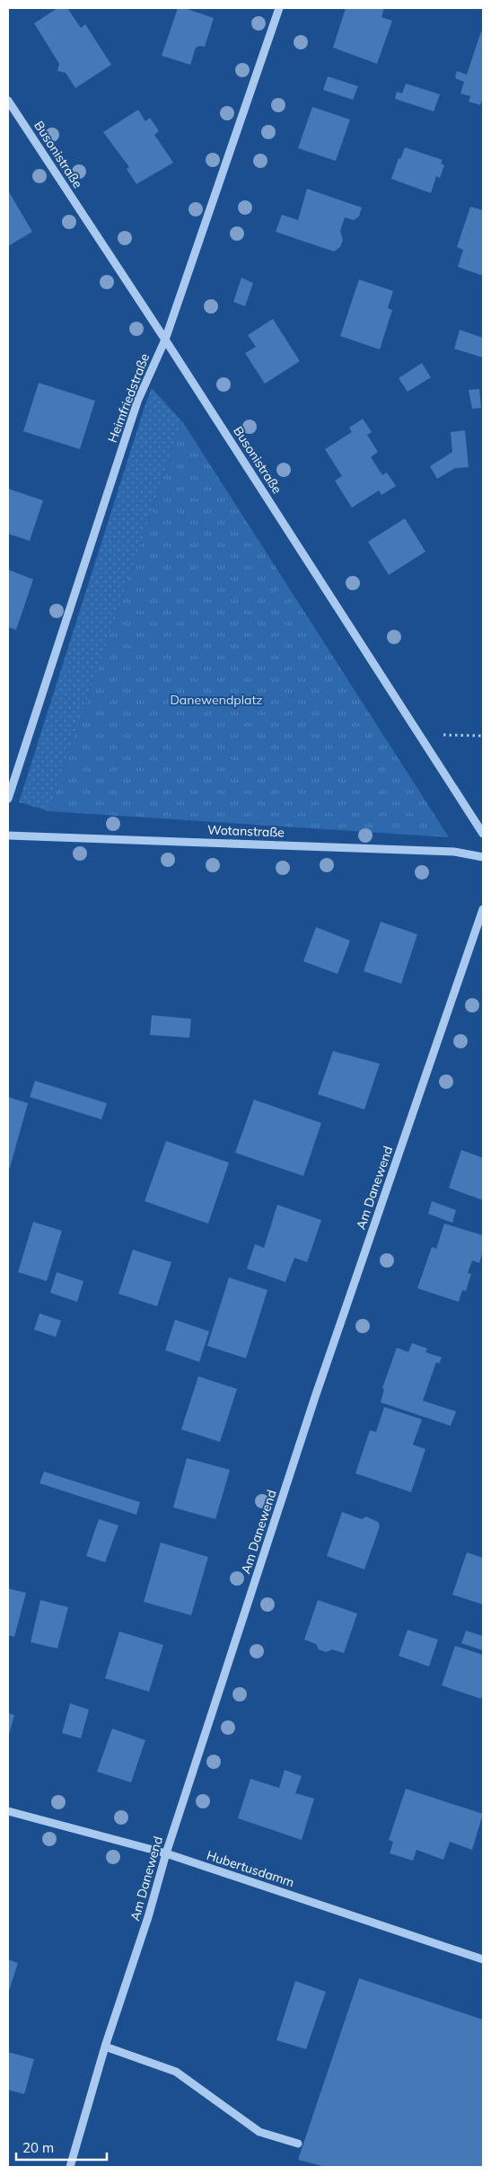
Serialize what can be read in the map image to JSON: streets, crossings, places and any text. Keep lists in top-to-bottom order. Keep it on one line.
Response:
{"streets":{"street":["Busonistraße","Heimfriedstraße","Wotanstraße","Am Danewend","Hubertusdamm"]},"crossings":[["Busonistraße","Heimfriedstraße"],["Am Danewend","Hubertusdamm"]],"parks":["Danewendplatz"],"scale_bar":"20 m"}
